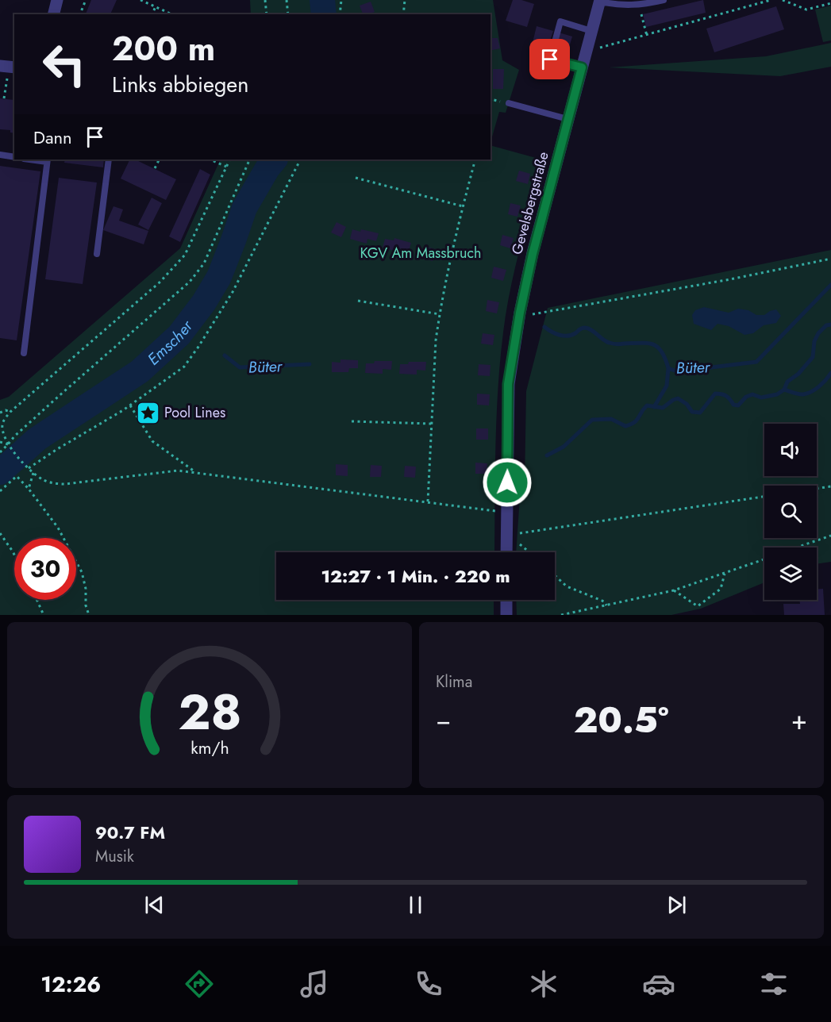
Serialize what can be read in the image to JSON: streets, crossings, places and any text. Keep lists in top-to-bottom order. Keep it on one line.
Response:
{"streets":{"street":["Gevelsbergstraße"]},"water":["Emscher","Büter"],"parks":["KGV Am Massbruch"],"places":{"place":["Pool Lines"]},"page":{"turn":["200 m","Links abbiegen"],"then":"Dann","limit":"30","trip":"12:27 · 1 Min. · 220 m","tile":"Klima","heat":["−","20.5°","+"],"song":["90.7 FM","Musik"],"tabs":"12:26","gauge":["28","km/h"]}}
